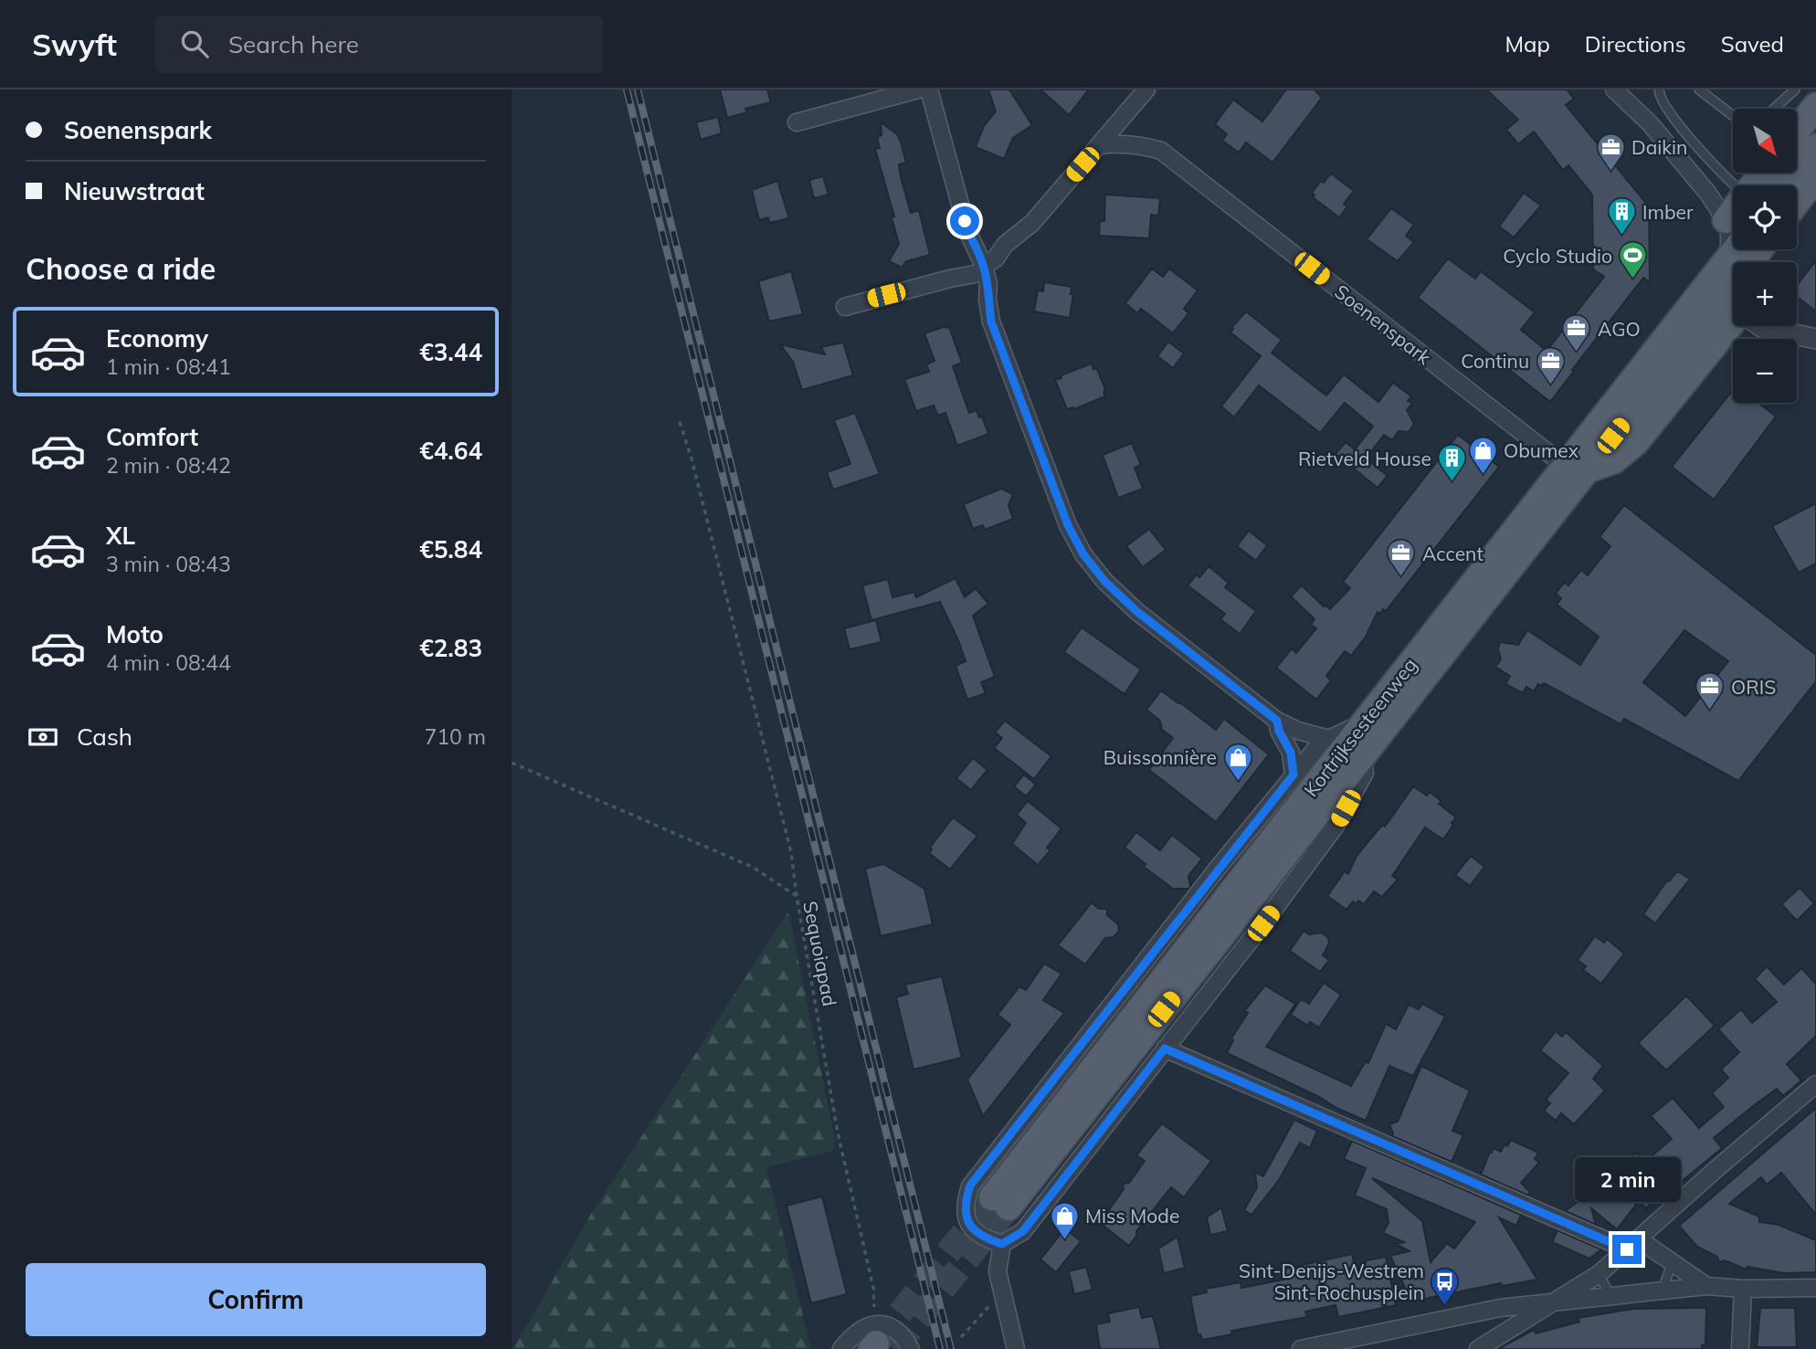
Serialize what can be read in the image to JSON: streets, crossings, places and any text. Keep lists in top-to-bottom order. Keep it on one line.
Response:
{"streets":{"main road":["Kortrijksesteenweg"],"street":["Soenenspark"],"path":["Sequoiapad"]},"crossings":[["Soenenspark","Kortrijksesteenweg"]],"places":{"office":["Daikin","AGO","Continu","Accent","ORIS"],"building":["Imber","Rietveld House"],"sports":["Cyclo Studio"],"shop":["Obumex","Buissonnière","Miss Mode"],"bus stop":["Sint-Denijs-Westrem Sint-Rochusplein"]},"north":"bottom right","page":{"header":"Swyft","search":"Search here","nav":["Map","Directions","Saved"],"banner":["Soenenspark","Nieuwstraat"],"map_buttons":["+","−"],"heading":"Choose a ride","list":[{"name":"Economy","note":"1 min · 08:41","value":"€3.44"},{"name":"Comfort","note":"2 min · 08:42","value":"€4.64"},{"name":"XL","note":"3 min · 08:43","value":"€5.84"},{"name":"Moto","note":"4 min · 08:44","value":"€2.83"}],"pay":["Cash","710 m"],"bubble":"2 min","buttons":"Confirm"}}
